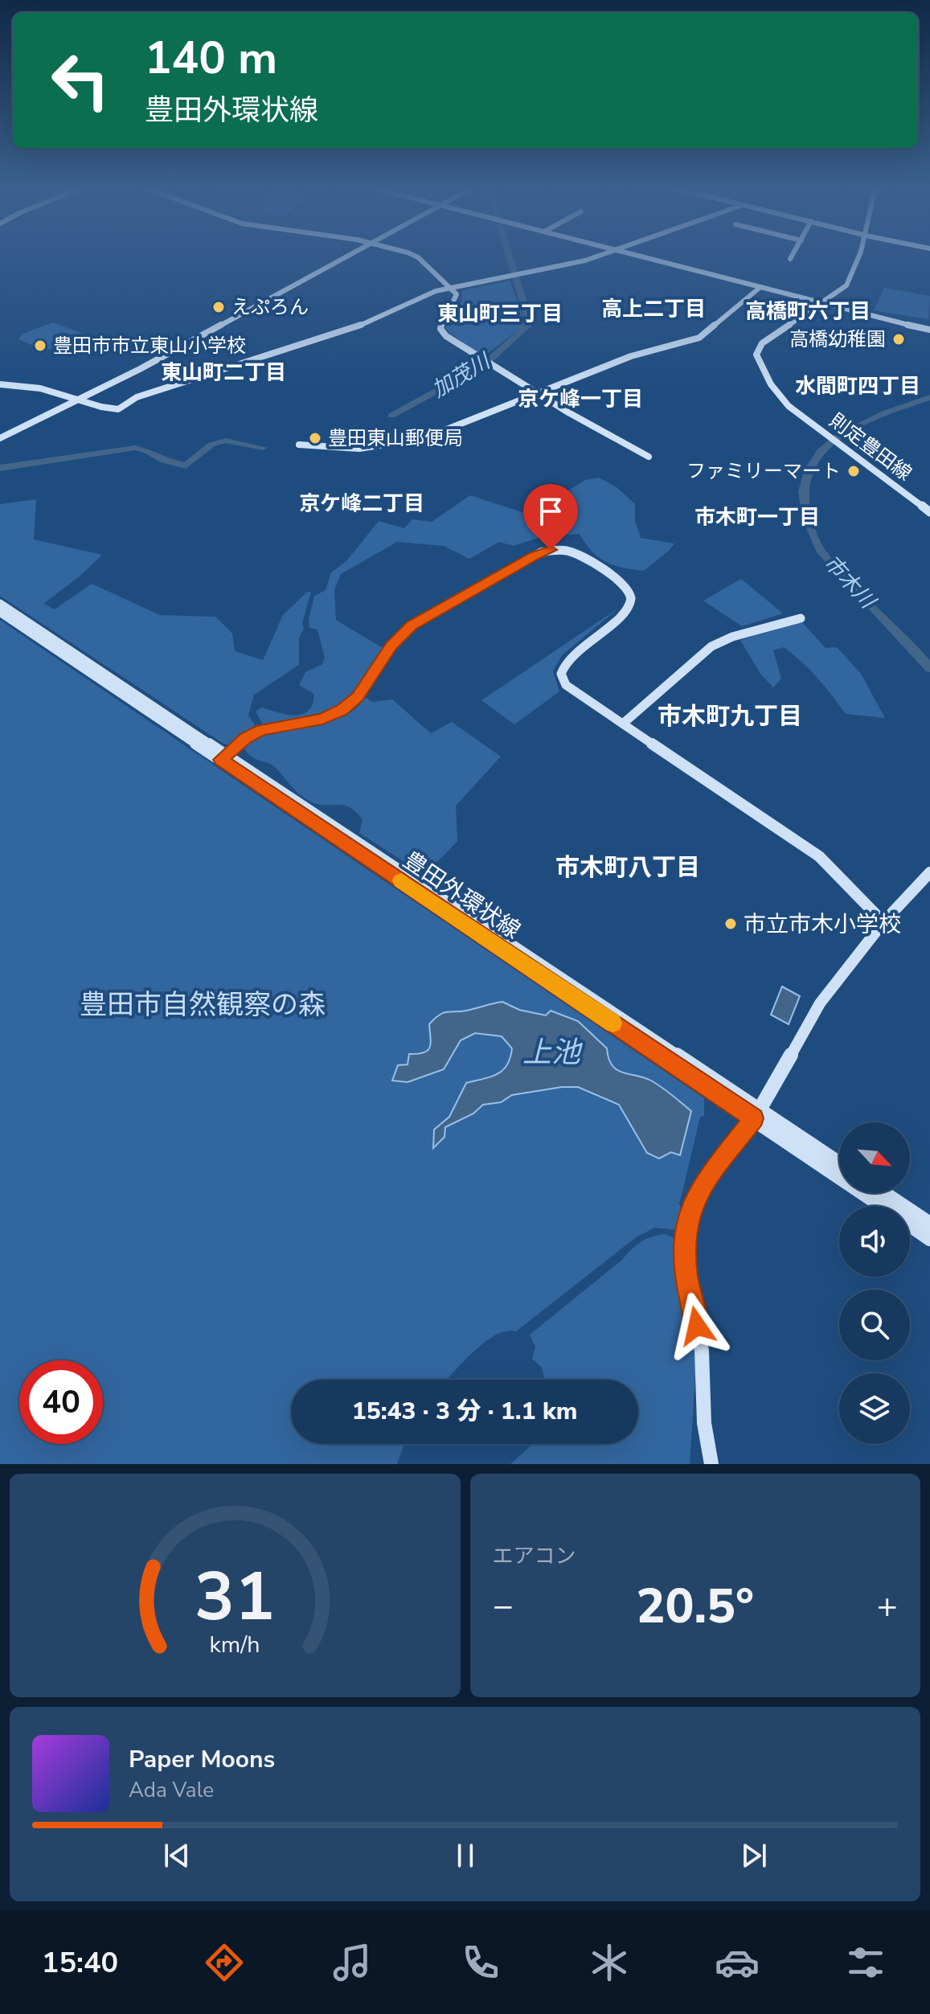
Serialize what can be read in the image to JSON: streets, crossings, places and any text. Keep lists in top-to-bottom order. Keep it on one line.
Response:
{"streets":{"street":["則定豊田線","豊田外環状線"]},"districts":["高上二丁目","高橋町六丁目","東山町三丁目","東山町二丁目","水間町四丁目","京ケ峰一丁目","京ケ峰二丁目","市木町一丁目","市木町九丁目","市木町八丁目"],"water":["加茂川","市木川","上池"],"parks":["豊田市自然観察の森"],"places":["えぷろん","高橋幼稚園","豊田市市立東山小学校","豊田東山郵便局","ファミリーマート","市立市木小学校"],"north":"bottom right","page":{"turn":["140 m","豊田外環状線"],"limit":"40","trip":"15:43 · 3 分 · 1.1 km","tile":"エアコン","heat":["−","20.5°","+"],"song":["Paper Moons","Ada Vale"],"tabs":"15:40","gauge":["31","km/h"]}}
